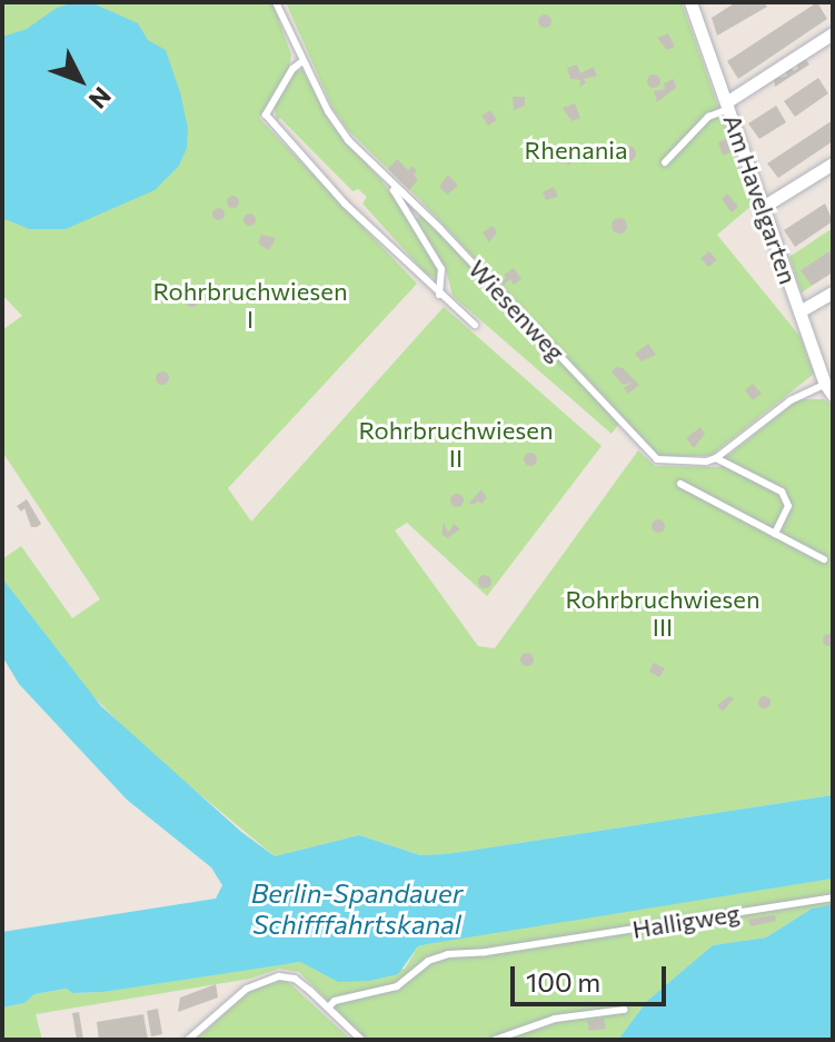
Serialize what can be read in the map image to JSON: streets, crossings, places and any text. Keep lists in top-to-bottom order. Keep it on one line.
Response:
{"streets":{"street":["Am Havelgarten"],"lane":["Wiesenweg","Halligweg"]},"water":["Berlin-Spandauer Schifffahrtskanal"],"parks":["Rhenania","Rohrbruchwiesen I","Rohrbruchwiesen II","Rohrbruchwiesen III"],"scale_bar":"100 m","north":"bottom right"}
